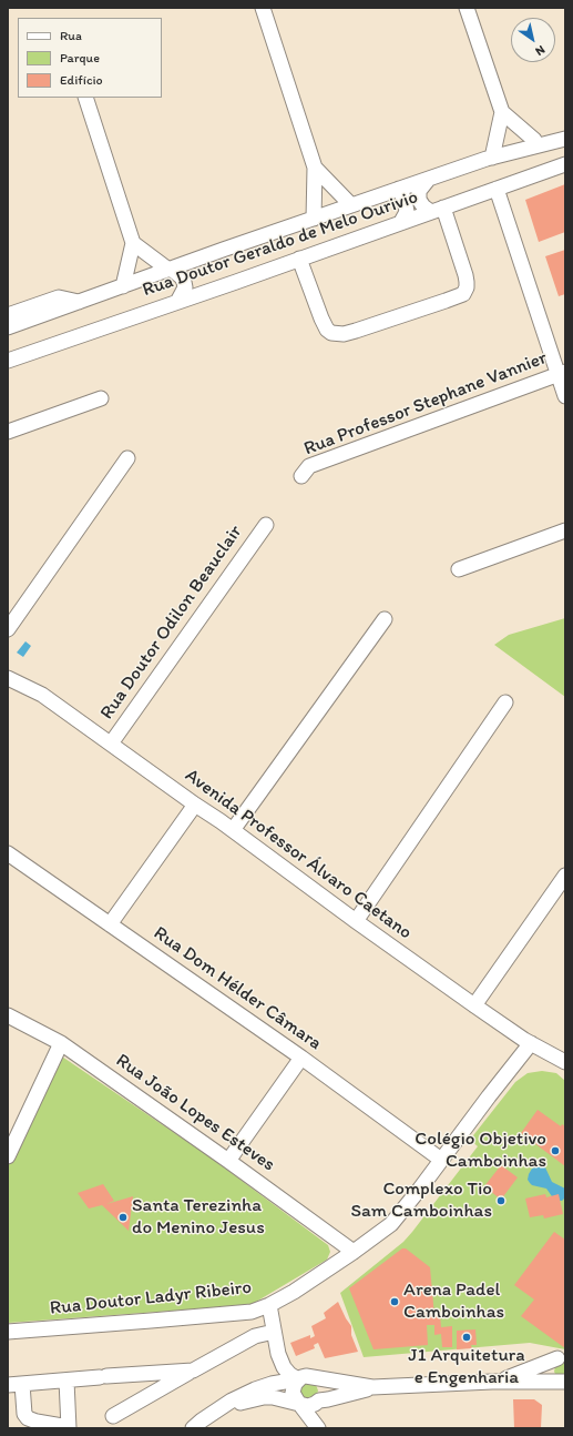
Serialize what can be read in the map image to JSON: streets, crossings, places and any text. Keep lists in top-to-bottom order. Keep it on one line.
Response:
{"streets":{"street":["Rua Doutor Geraldo de Melo Ourivio","Rua Professor Stephane Vannier","Rua Doutor Odilon Beauclair","Avenida Professor Álvaro Caetano","Rua Dom Hélder Câmara","Rua João Lopes Esteves","Rua Doutor Ladyr Ribeiro"]},"crossings":[["Rua Doutor Odilon Beauclair","Avenida Professor Álvaro Caetano"],["Avenida Professor Álvaro Caetano","Rua Doutor Ladyr Ribeiro"],["Rua Dom Hélder Câmara","Rua Doutor Ladyr Ribeiro"],["Rua João Lopes Esteves","Rua Doutor Ladyr Ribeiro"]],"places":["Colégio Objetivo Camboinhas","Complexo Tio Sam Camboinhas","Santa Terezinha do Menino Jesus","Arena Padel Camboinhas","J1 Arquitetura e Engenharia"],"legend":["Rua","Parque","Edifício"],"north":"bottom right"}
